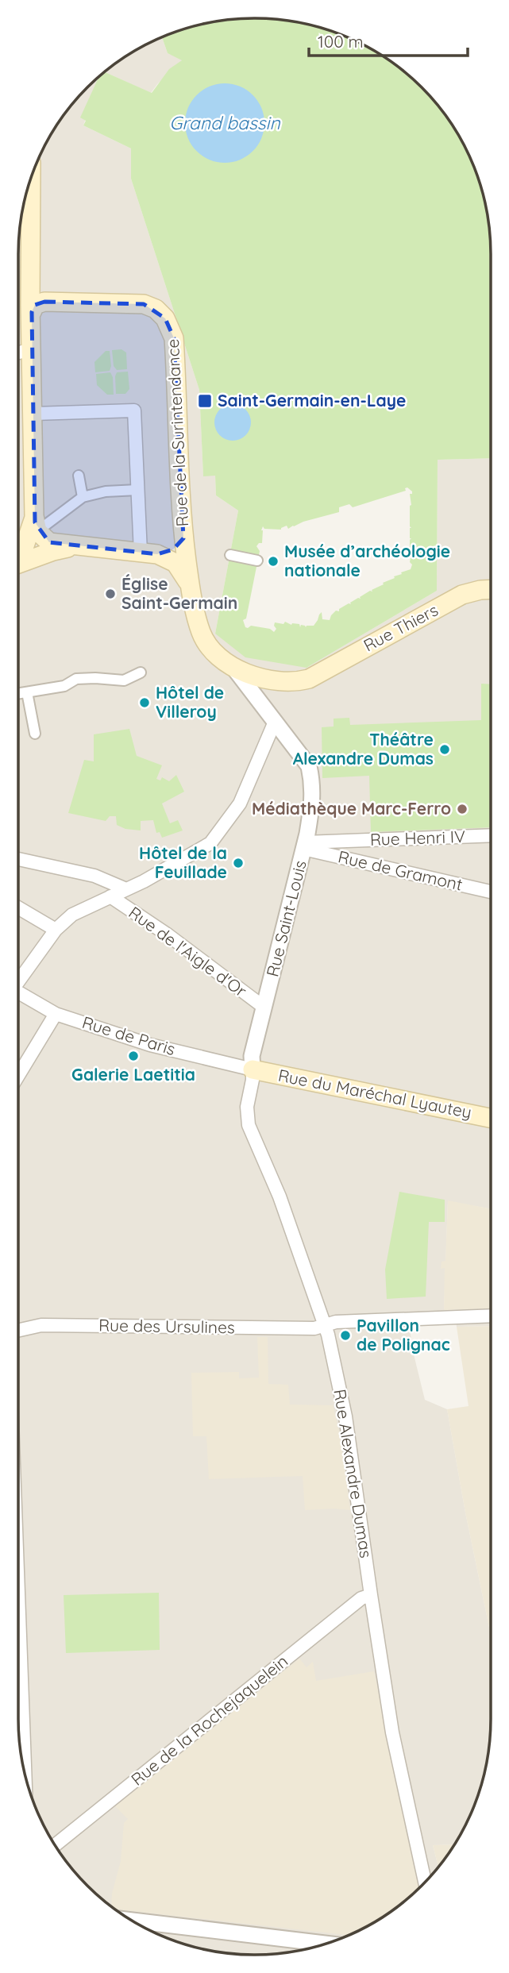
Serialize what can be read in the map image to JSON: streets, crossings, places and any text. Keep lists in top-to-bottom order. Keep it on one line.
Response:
{"streets":{"main road":["Rue de la Surintendance","Rue Thiers","Rue du Maréchal Lyautey"],"street":["Rue Henri IV","Rue de Gramont","Rue Saint-Louis","Rue de l'Aigle d'Or","Rue de Paris","Rue des Ursulines","Rue Alexandre Dumas","Rue de la Rochejaquelein"]},"crossings":[["Rue Henri IV","Rue de Gramont"],["Rue Henri IV","Rue Saint-Louis"],["Rue de Gramont","Rue Saint-Louis"],["Rue Saint-Louis","Rue de l'Aigle d'Or"],["Rue Saint-Louis","Rue de Paris"],["Rue Saint-Louis","Rue du Maréchal Lyautey"],["Rue Saint-Louis","Rue Alexandre Dumas"],["Rue de Paris","Rue du Maréchal Lyautey"],["Rue de Paris","Rue Alexandre Dumas"],["Rue du Maréchal Lyautey","Rue Alexandre Dumas"],["Rue des Ursulines","Rue Alexandre Dumas"],["Rue Alexandre Dumas","Rue de la Rochejaquelein"]],"water":["Grand bassin"],"places":{"transit":["Saint-Germain-en-Laye"],"other":["Musée d’archéologie nationale","Église Saint-Germain","Hôtel de Villeroy","Théâtre Alexandre Dumas","Médiathèque Marc-Ferro","Hôtel de la Feuillade","Galerie Laetitia","Pavillon de Polignac"]},"scale_bar":"100 m"}
